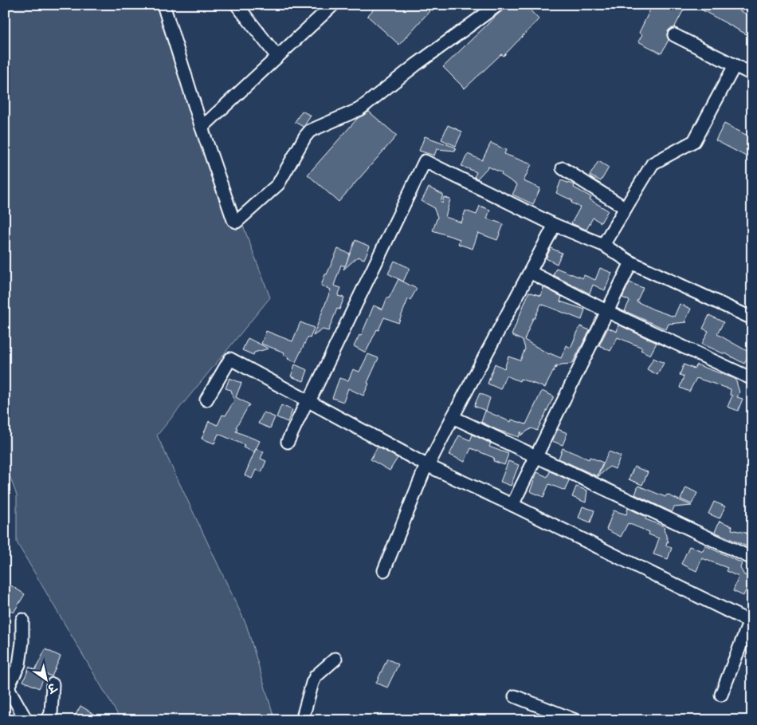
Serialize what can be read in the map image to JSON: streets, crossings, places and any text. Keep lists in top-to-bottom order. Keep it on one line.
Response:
{"north":"bottom right"}
